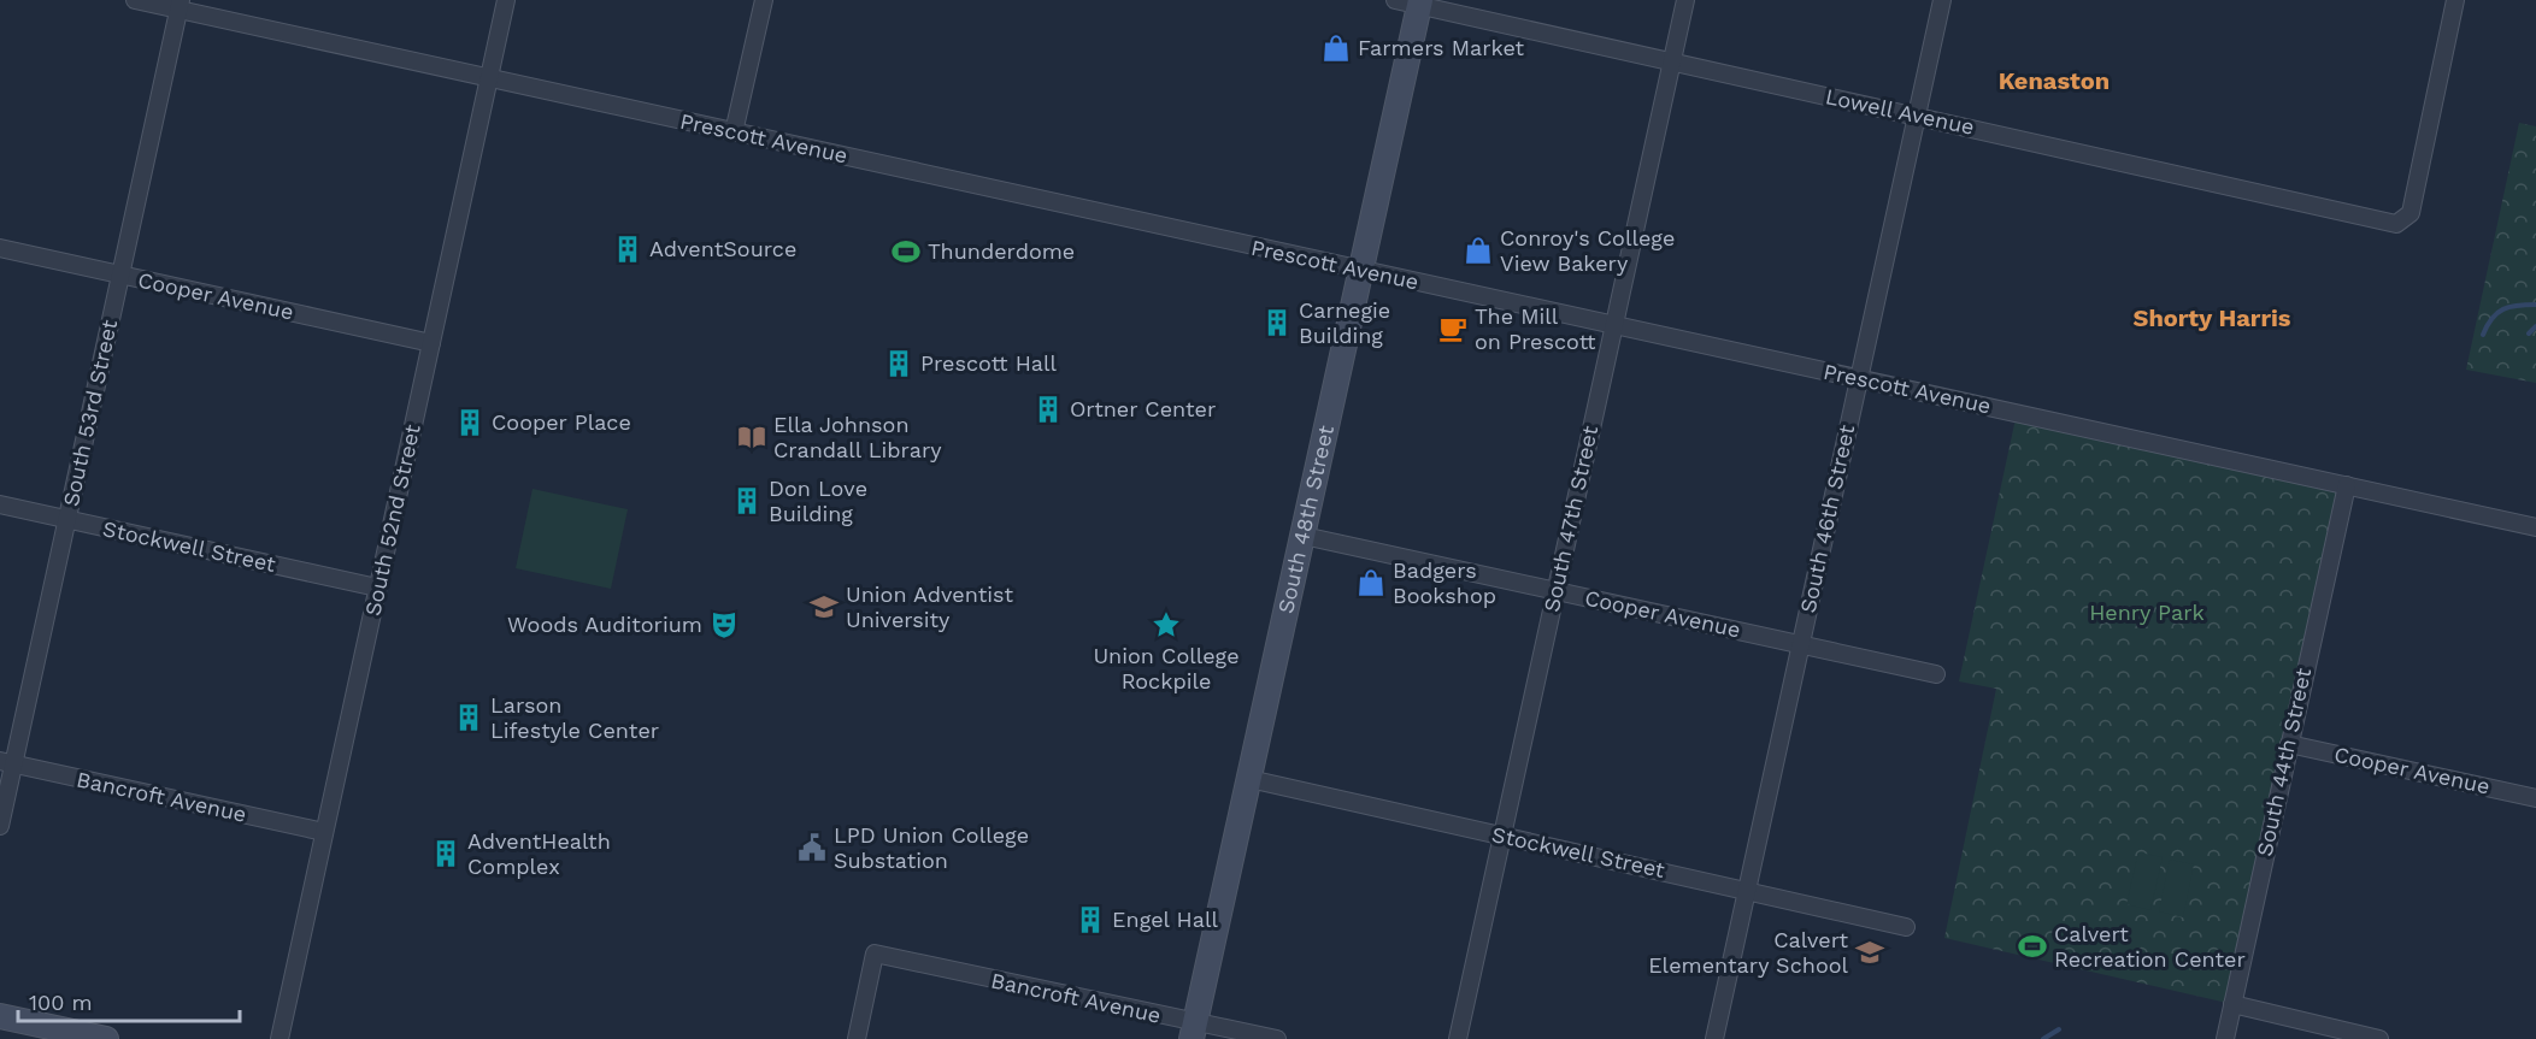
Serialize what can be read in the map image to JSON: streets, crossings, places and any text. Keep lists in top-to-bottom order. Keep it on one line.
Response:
{"streets":{"main road":["South 48th Street"],"street":["Lowell Avenue","Prescott Avenue","Cooper Avenue","South 53rd Street","South 47th Street","South 46th Street","South 52nd Street","Stockwell Street","South 44th Street","Bancroft Avenue"]},"crossings":[["Lowell Avenue","South 47th Street"],["Lowell Avenue","South 46th Street"],["Lowell Avenue","South 48th Street"],["Prescott Avenue","South 53rd Street"],["Prescott Avenue","South 47th Street"],["Prescott Avenue","South 46th Street"],["Prescott Avenue","South 52nd Street"],["Prescott Avenue","South 48th Street"],["Prescott Avenue","South 44th Street"],["Cooper Avenue","South 53rd Street"],["Cooper Avenue","South 47th Street"],["Cooper Avenue","South 46th Street"],["Cooper Avenue","South 52nd Street"],["Cooper Avenue","South 48th Street"],["Cooper Avenue","South 44th Street"],["South 53rd Street","Stockwell Street"],["South 53rd Street","Bancroft Avenue"],["South 47th Street","Stockwell Street"],["South 46th Street","Stockwell Street"],["South 52nd Street","Stockwell Street"],["South 52nd Street","Bancroft Avenue"],["South 48th Street","Stockwell Street"],["South 48th Street","Bancroft Avenue"]],"districts":["Kenaston","Shorty Harris"],"parks":["Henry Park"],"places":{"shop":["Farmers Market","Conroy's College View Bakery","Badgers Bookshop"],"building":["AdventSource","Carnegie Building","Prescott Hall","Ortner Center","Cooper Place","Don Love Building","Larson Lifestyle Center","AdventHealth Complex","Engel Hall"],"sports":["Thunderdome","Calvert Recreation Center"],"cafe":["The Mill on Prescott"],"library":["Ella Johnson Crandall Library"],"school or university":["Union Adventist University","Calvert Elementary School"],"theatre":["Woods Auditorium"],"place":["Union College Rockpile"],"public building":["LPD Union College Substation"]},"scale_bar":"100 m"}
